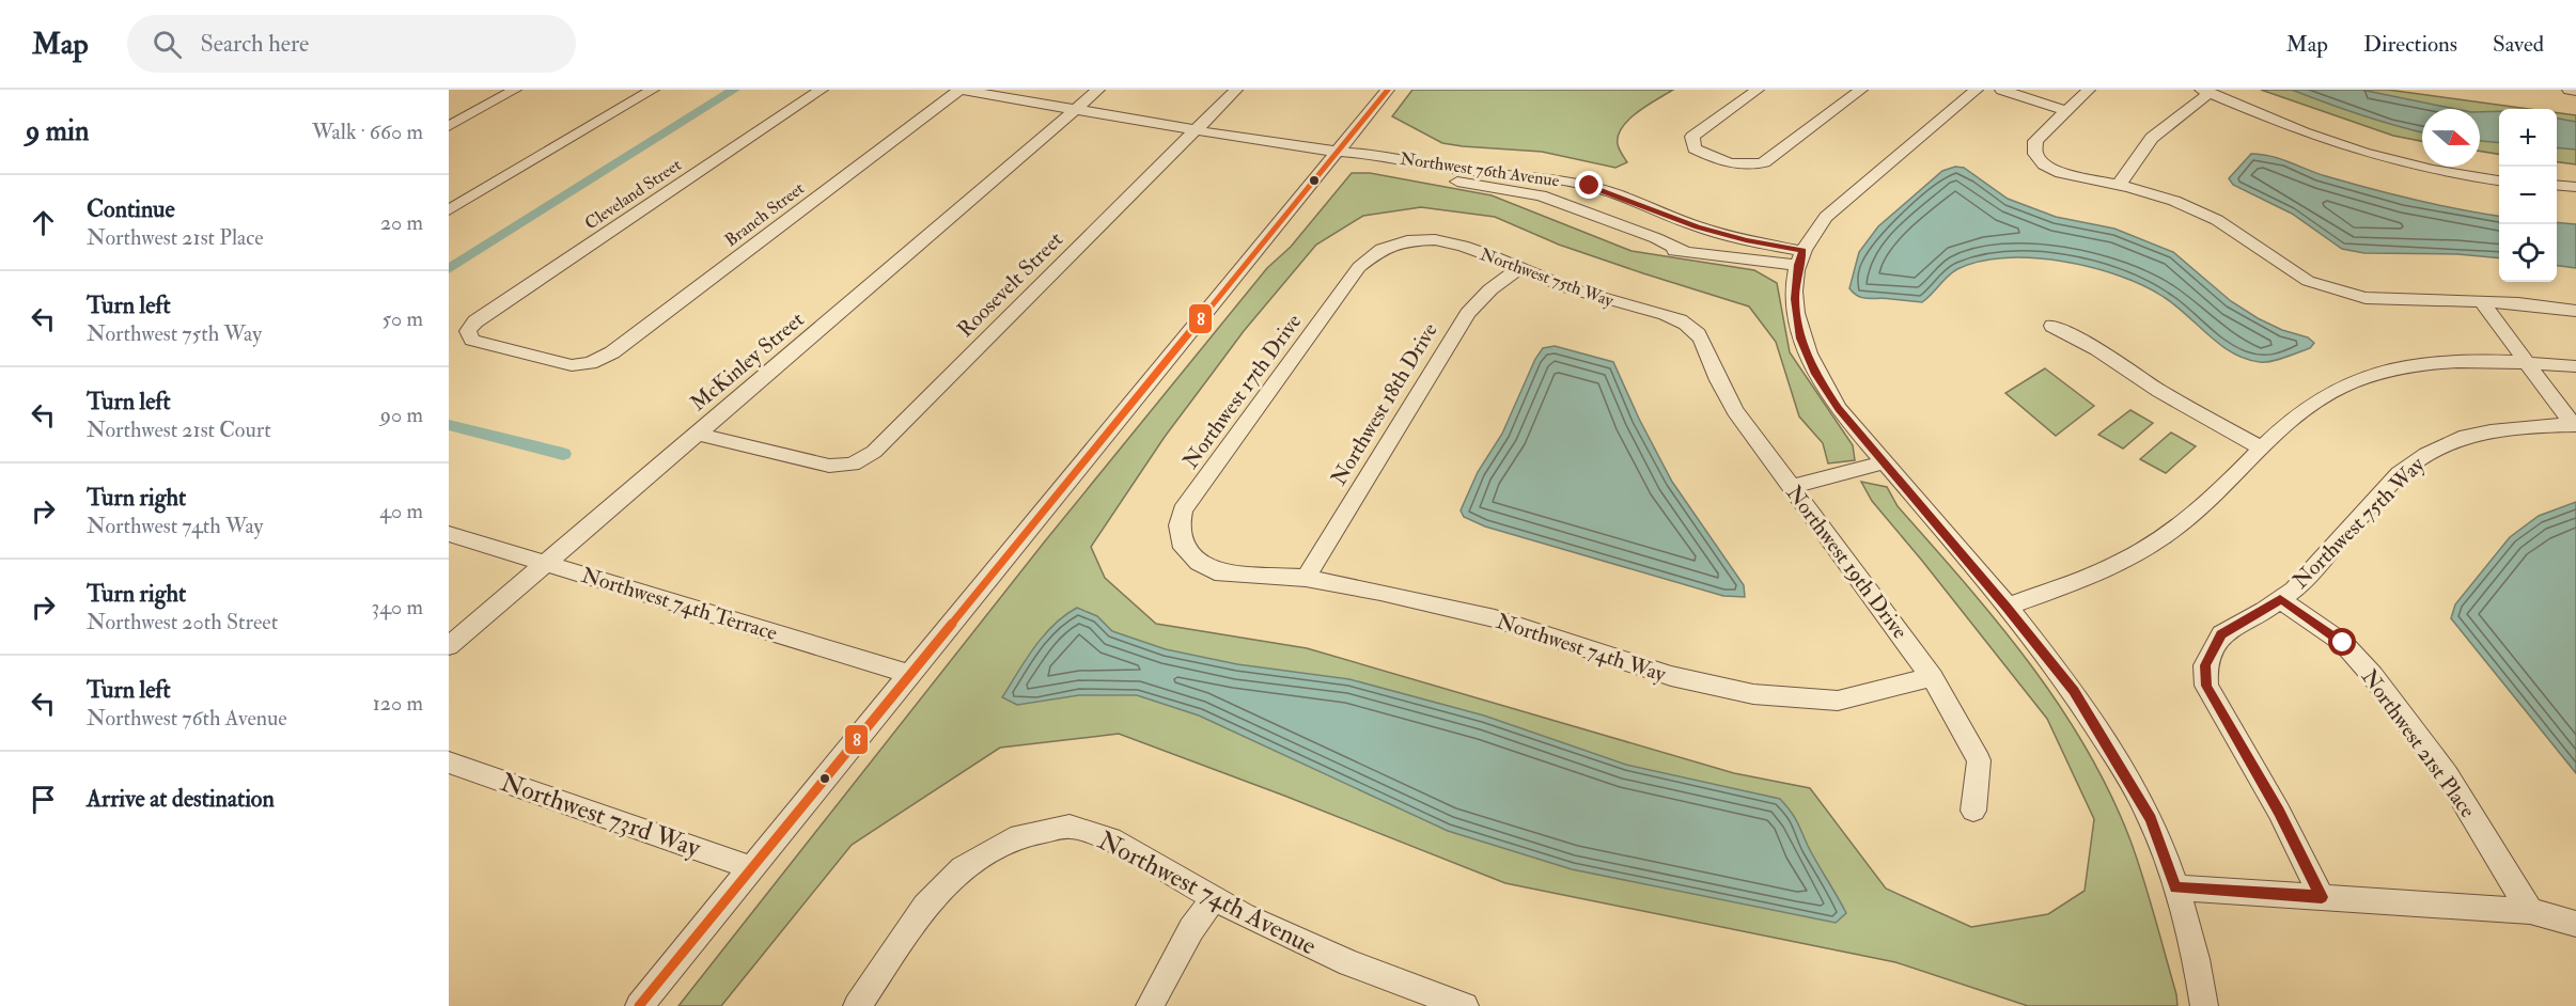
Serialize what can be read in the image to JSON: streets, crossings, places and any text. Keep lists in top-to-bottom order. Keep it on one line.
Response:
{"streets":{"street":["Northwest 76th Avenue","Cleveland Street","Branch Street","Northwest 75th Way","Roosevelt Street","McKinley Street","Northwest 17th Drive","Northwest 18th Drive","Northwest 19th Drive","Northwest 74th Terrace","Northwest 74th Way","Northwest 21st Place","Northwest 73rd Way","Northwest 74th Avenue"]},"crossings":[["Northwest 76th Avenue","Branch Street"],["Northwest 76th Avenue","Roosevelt Street"],["Northwest 76th Avenue","McKinley Street"],["Cleveland Street","Branch Street"],["Northwest 75th Way","Northwest 17th Drive"],["Northwest 75th Way","Northwest 18th Drive"],["Northwest 75th Way","Northwest 19th Drive"],["Northwest 75th Way","Northwest 21st Place"],["Roosevelt Street","McKinley Street"],["McKinley Street","Northwest 74th Terrace"],["Northwest 17th Drive","Northwest 74th Way"],["Northwest 18th Drive","Northwest 74th Way"],["Northwest 19th Drive","Northwest 74th Way"]],"lines":["transit line 8"],"north":"right","page":{"header":"Map","search":"Search here","nav":["Map","Directions","Saved"],"heading":["9 min","Walk · 660 m"],"map_buttons":["+","−"],"list":[["Continue","Northwest 21st Place","20 m"],["Turn left","Northwest 75th Way","50 m"],["Turn left","Northwest 21st Court","90 m"],["Turn right","Northwest 74th Way","40 m"],["Turn right","Northwest 20th Street","340 m"],["Turn left","Northwest 76th Avenue","120 m"],"Arrive at destination"]}}
